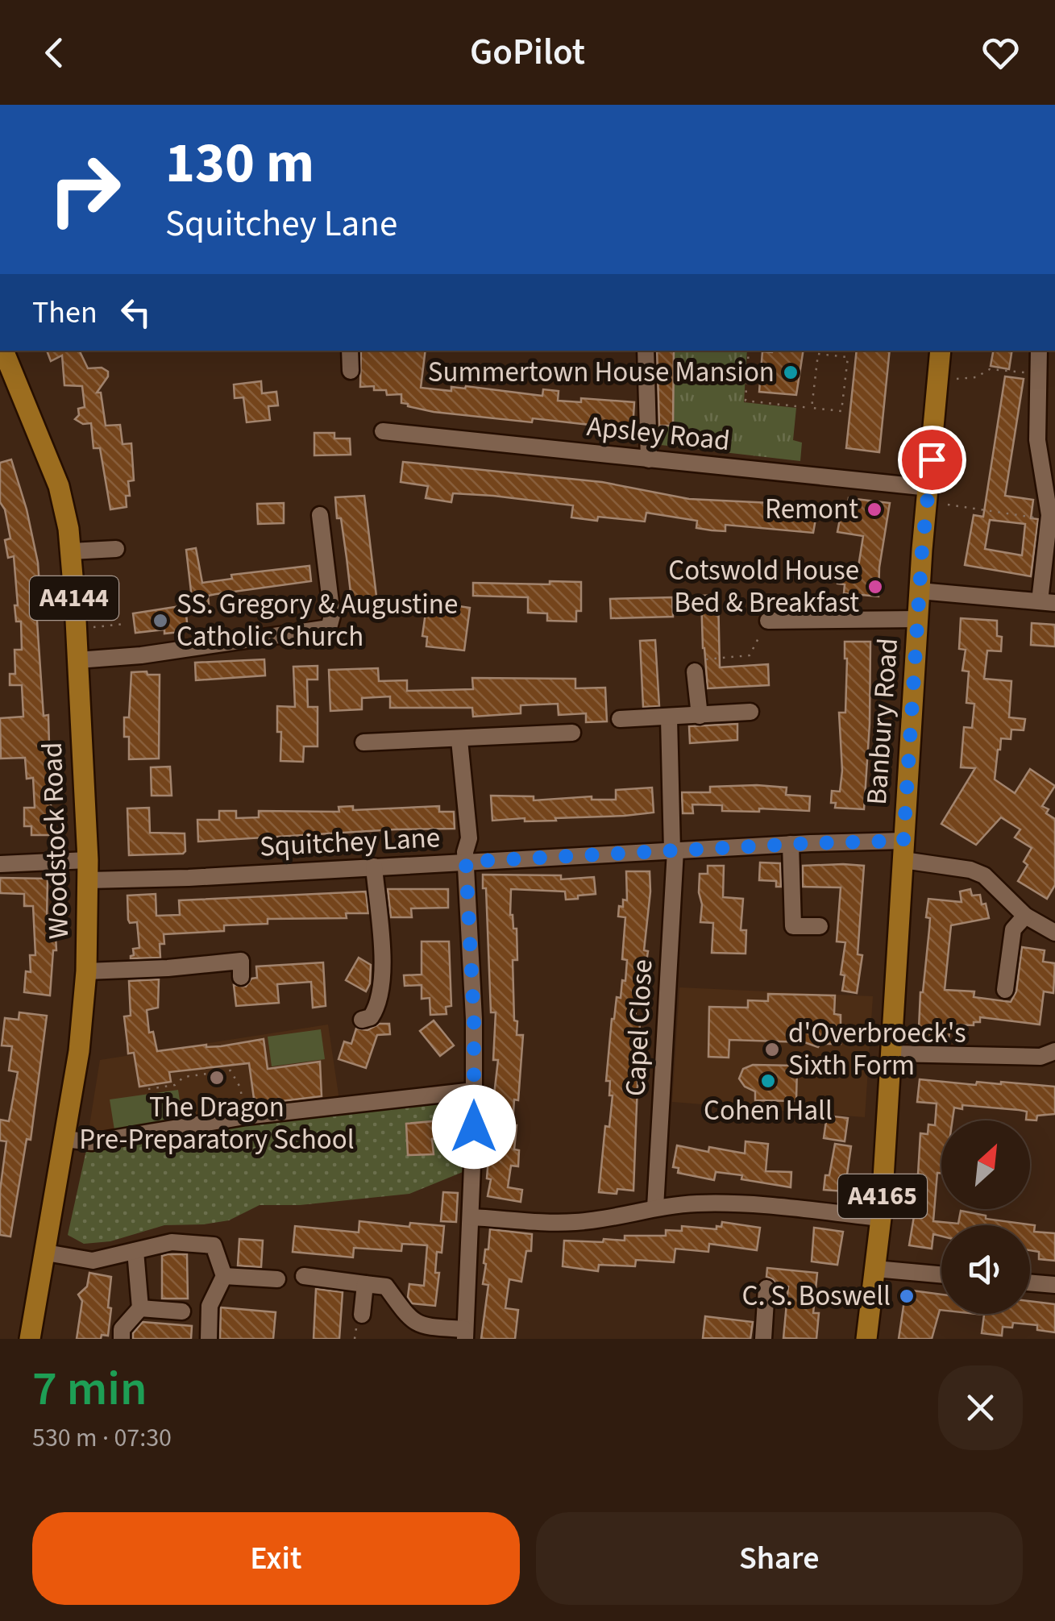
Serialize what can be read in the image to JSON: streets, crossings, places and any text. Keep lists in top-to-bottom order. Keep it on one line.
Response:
{"streets":{"main road":["A4144","Banbury Road","Woodstock Road","A4165"],"street":["Apsley Road","Squitchey Lane","Capel Close"]},"crossings":[["Apsley Road","Banbury Road"],["Banbury Road","Squitchey Lane"],["Woodstock Road","Squitchey Lane"],["Squitchey Lane","Capel Close"]],"places":["Summertown House Mansion","Remont","Cotswold House Bed & Breakfast","SS. Gregory & Augustine Catholic Church","d'Overbroeck's Sixth Form","The Dragon Pre-Preparatory School","Cohen Hall","C. S. Boswell"],"north":"top right","page":{"header":"GoPilot","turn":["130 m","Squitchey Lane"],"then":"Then","heading":["7 min","530 m · 07:30"],"buttons":["Exit","Share"]}}
